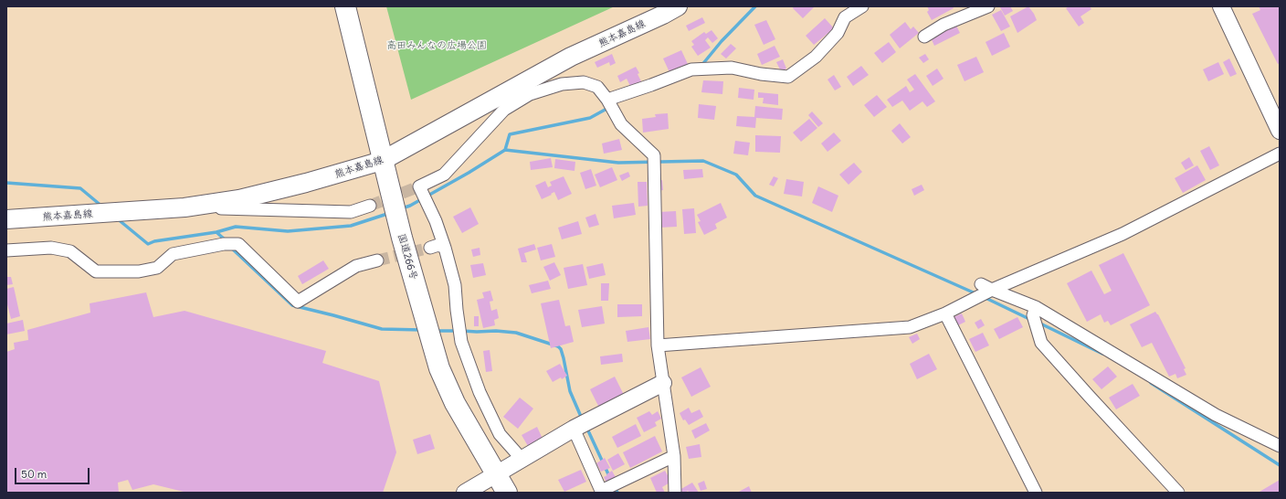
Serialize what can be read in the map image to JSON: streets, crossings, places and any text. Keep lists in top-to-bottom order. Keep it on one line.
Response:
{"streets":{"highway":["国道266号"],"main road":["熊本嘉島線"]},"crossings":[["熊本嘉島線","国道266号"]],"parks":["高田みんなの広場公園"],"scale_bar":"50 m"}
